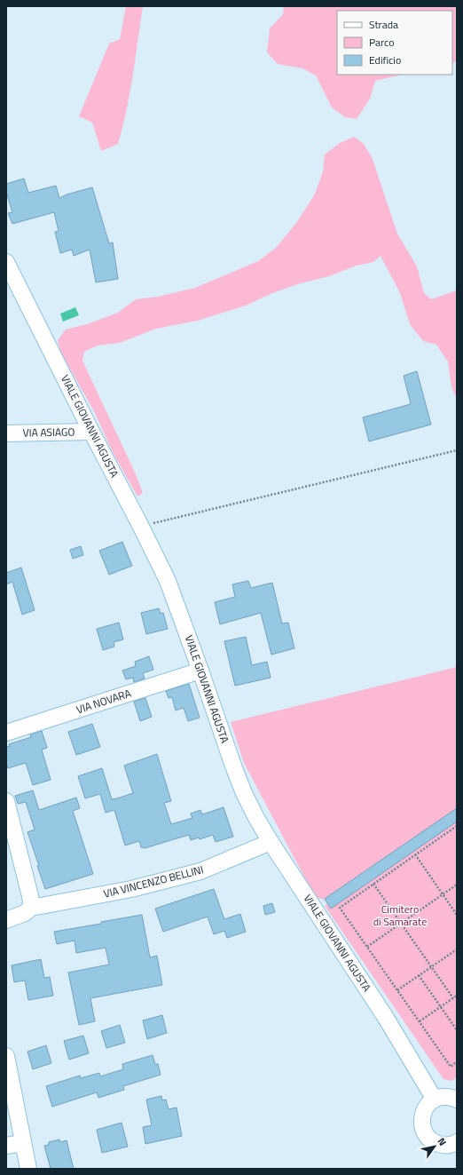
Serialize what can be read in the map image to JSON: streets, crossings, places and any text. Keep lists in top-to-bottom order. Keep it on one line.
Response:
{"streets":{"street":["VIALE GIOVANNI AGUSTA","VIA ASIAGO","VIA NOVARA","VIA VINCENZO BELLINI"]},"crossings":[["VIALE GIOVANNI AGUSTA","VIA ASIAGO"],["VIALE GIOVANNI AGUSTA","VIA NOVARA"],["VIALE GIOVANNI AGUSTA","VIA VINCENZO BELLINI"]],"parks":["Cimitero di Samarate"],"legend":["Strada","Parco","Edificio"],"north":"top right"}
